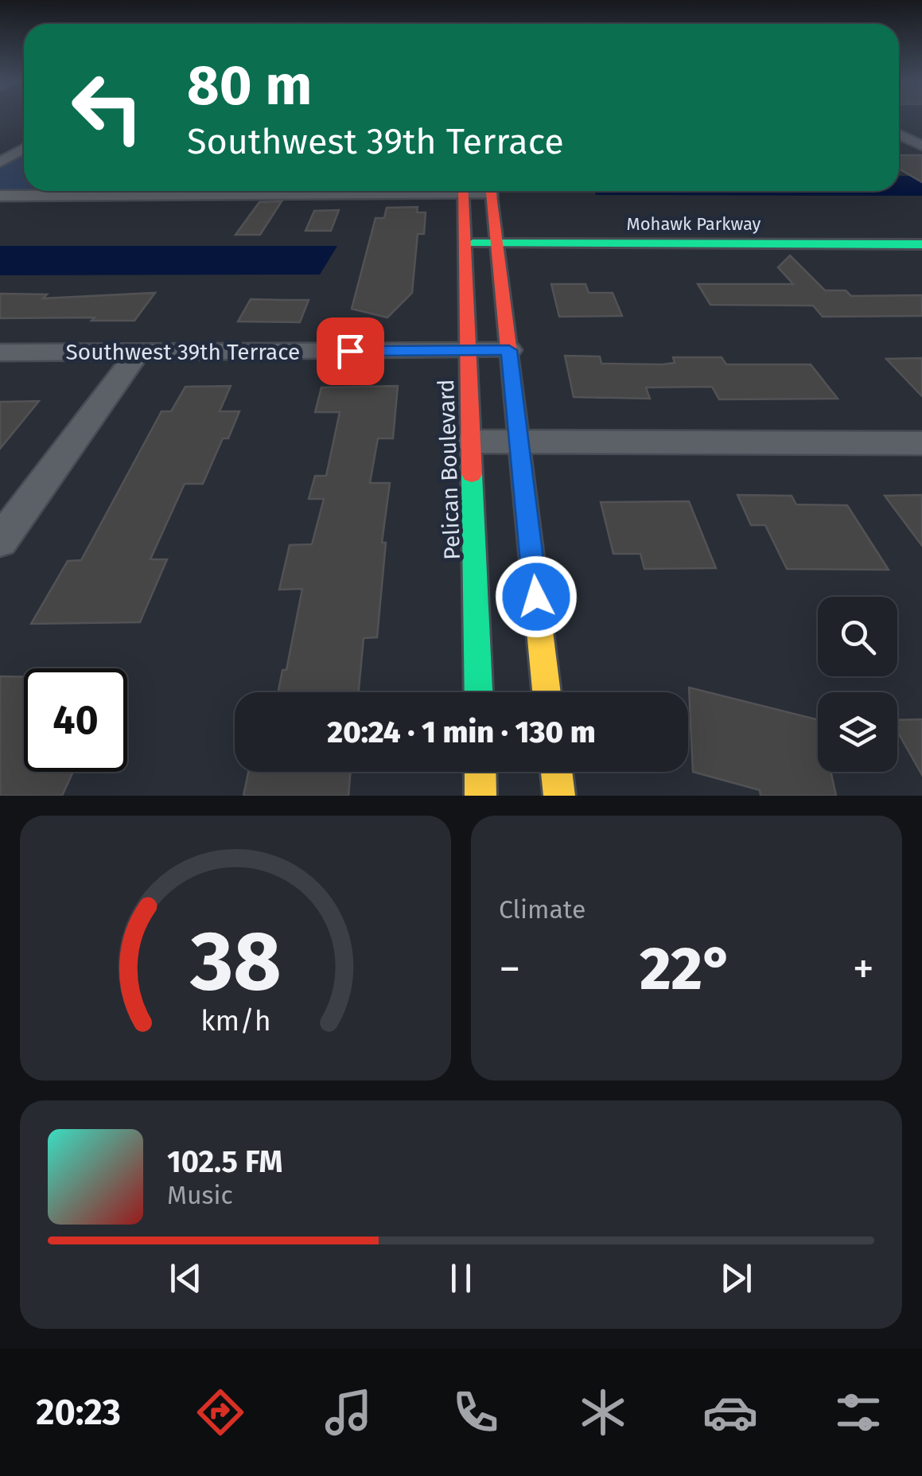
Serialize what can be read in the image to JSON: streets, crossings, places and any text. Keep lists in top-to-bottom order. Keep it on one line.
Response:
{"streets":{"street":["Mohawk Parkway","Southwest 39th Terrace","Pelican Boulevard"]},"crossings":[["Mohawk Parkway","Pelican Boulevard"],["Southwest 39th Terrace","Pelican Boulevard"]],"page":{"turn":["80 m","Southwest 39th Terrace"],"limit":"40","trip":"20:24 · 1 min · 130 m","tile":"Climate","heat":["−","22°","+"],"song":["102.5 FM","Music"],"tabs":"20:23","gauge":["38","km/h"]}}
